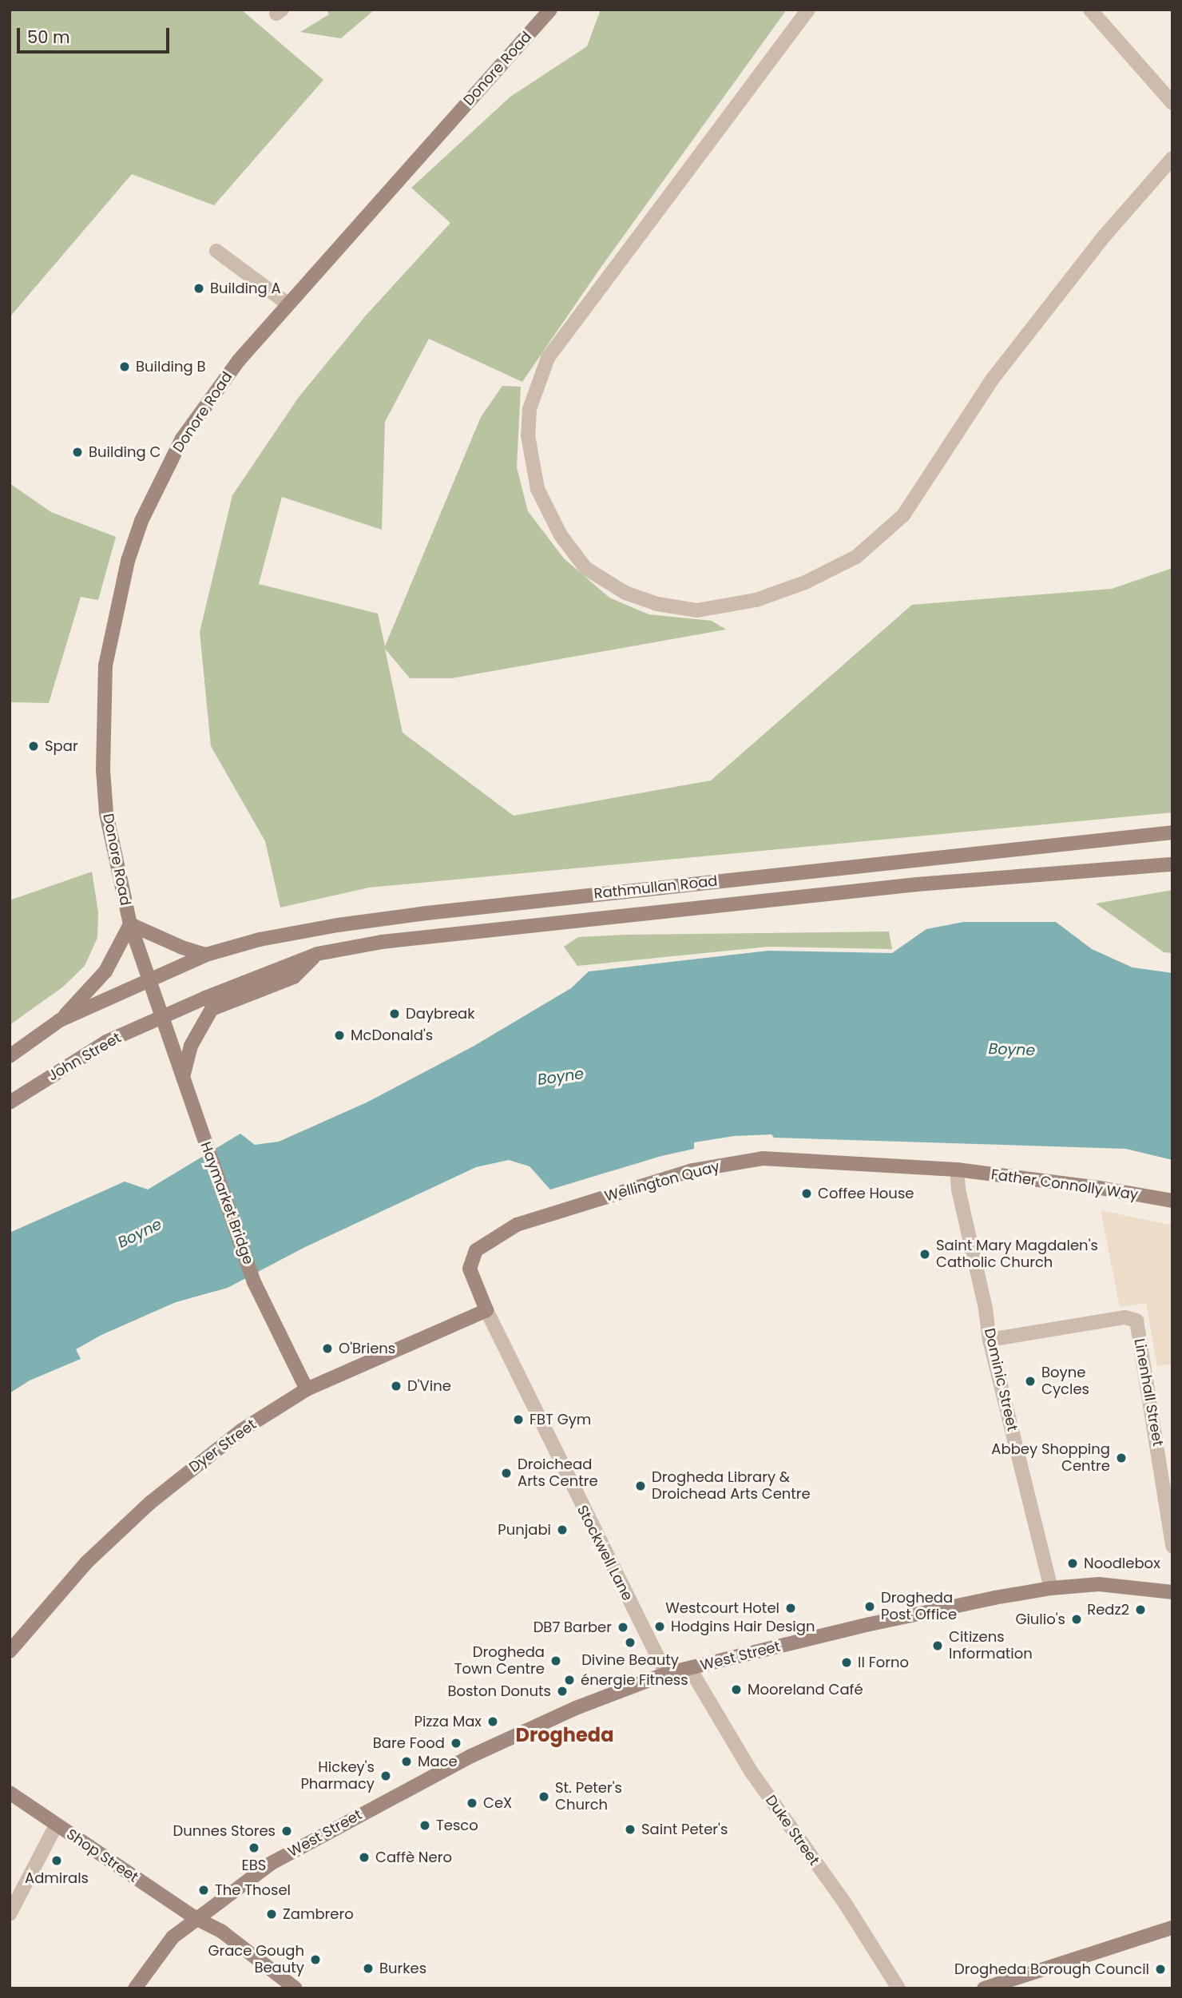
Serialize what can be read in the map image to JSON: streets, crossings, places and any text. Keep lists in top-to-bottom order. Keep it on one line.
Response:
{"streets":{"main road":["Donore Road","Rathmullan Road","John Street","Wellington Quay","Father Connolly Way","Haymarket Bridge","Dyer Street","West Street","Shop Street"],"street":["Dominic Street","Linenhall Street","Stockwell Lane","Duke Street"]},"crossings":[["Donore Road","Rathmullan Road"],["Donore Road","John Street"],["Donore Road","Haymarket Bridge"],["Rathmullan Road","John Street"],["Wellington Quay","Father Connolly Way"],["Wellington Quay","Dominic Street"],["Wellington Quay","Dyer Street"],["Wellington Quay","Stockwell Lane"],["Father Connolly Way","Dominic Street"],["Haymarket Bridge","Dyer Street"],["Dominic Street","Linenhall Street"],["Dominic Street","West Street"],["Dyer Street","Stockwell Lane"],["Stockwell Lane","West Street"],["West Street","Duke Street"],["West Street","Shop Street"]],"districts":["Drogheda"],"water":["Boyne"],"places":["Building A","Building B","Building C","Spar","Daybreak","McDonald's","Coffee House","Saint Mary Magdalen's Catholic Church","O'Briens","Boyne Cycles","D'Vine","FBT Gym","Abbey Shopping Centre","Droichead Arts Centre","Drogheda Library & Droichead Arts Centre","Punjabi","Noodlebox","Drogheda Post Office","Westcourt Hotel","Redz2","Giulio's","Hodgins Hair Design","DB7 Barber","Divine Beauty","Citizens Information","Drogheda Town Centre","Il Forno","énergie Fitness","Mooreland Café","Boston Donuts","Pizza Max","Bare Food","Mace","Hickey's Pharmacy","St. Peter's Church","CeX","Tesco","Saint Peter's","Dunnes Stores","EBS","Caffè Nero","Admirals","The Thosel","Zambrero","Grace Gough Beauty","Burkes","Drogheda Borough Council"],"scale_bar":"50 m"}
